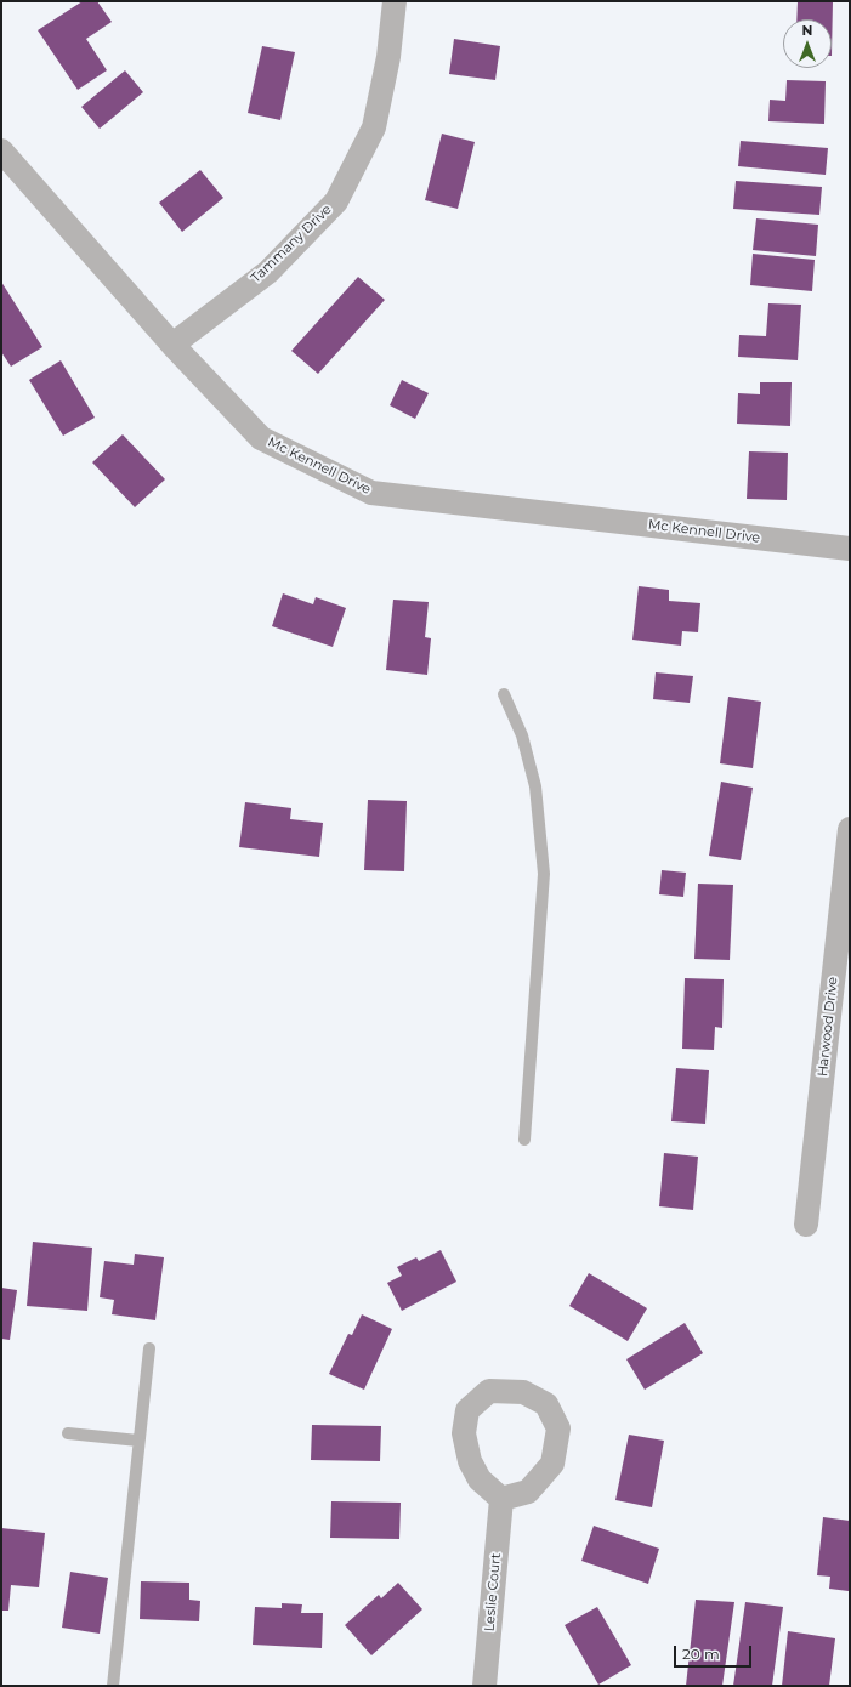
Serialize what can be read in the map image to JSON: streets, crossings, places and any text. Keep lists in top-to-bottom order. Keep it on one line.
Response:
{"streets":{"street":["Tammany Drive","Mc Kennell Drive","Harwood Drive","Leslie Court"]},"crossings":[["Tammany Drive","Mc Kennell Drive"]],"scale_bar":"20 m","north":"top"}
